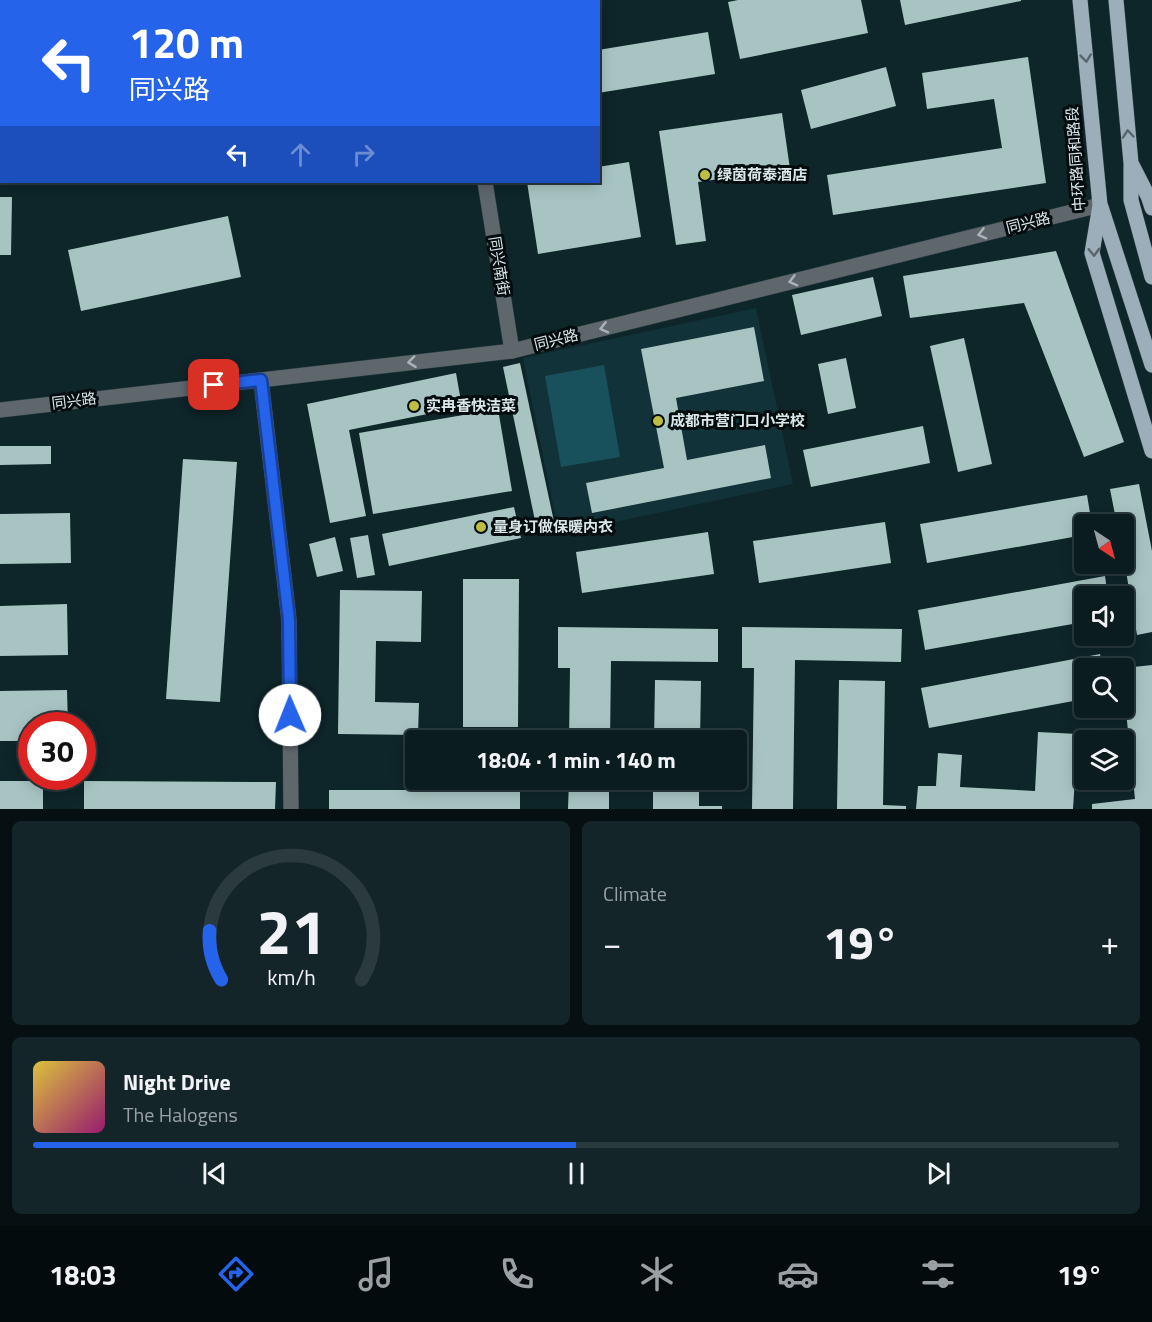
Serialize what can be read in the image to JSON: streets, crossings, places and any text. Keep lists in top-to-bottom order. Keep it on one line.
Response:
{"streets":{"main road":["中环路同和路段"],"street":["同兴路","同兴南街"]},"crossings":[["中环路同和路段","同兴路"],["同兴路","同兴南街"]],"one_way":["同兴路"],"places":["绿茵荷泰酒店","实冉香快洁菜","成都市营门口小学校","量身订做保暖内衣"],"north":"bottom right","page":{"turn":["120 m","同兴路"],"limit":"30","trip":"18:04 · 1 min · 140 m","tile":"Climate","heat":["−","19°","+"],"song":["Night Drive","The Halogens"],"tabs":["18:03","19°"],"gauge":["21","km/h"]}}
